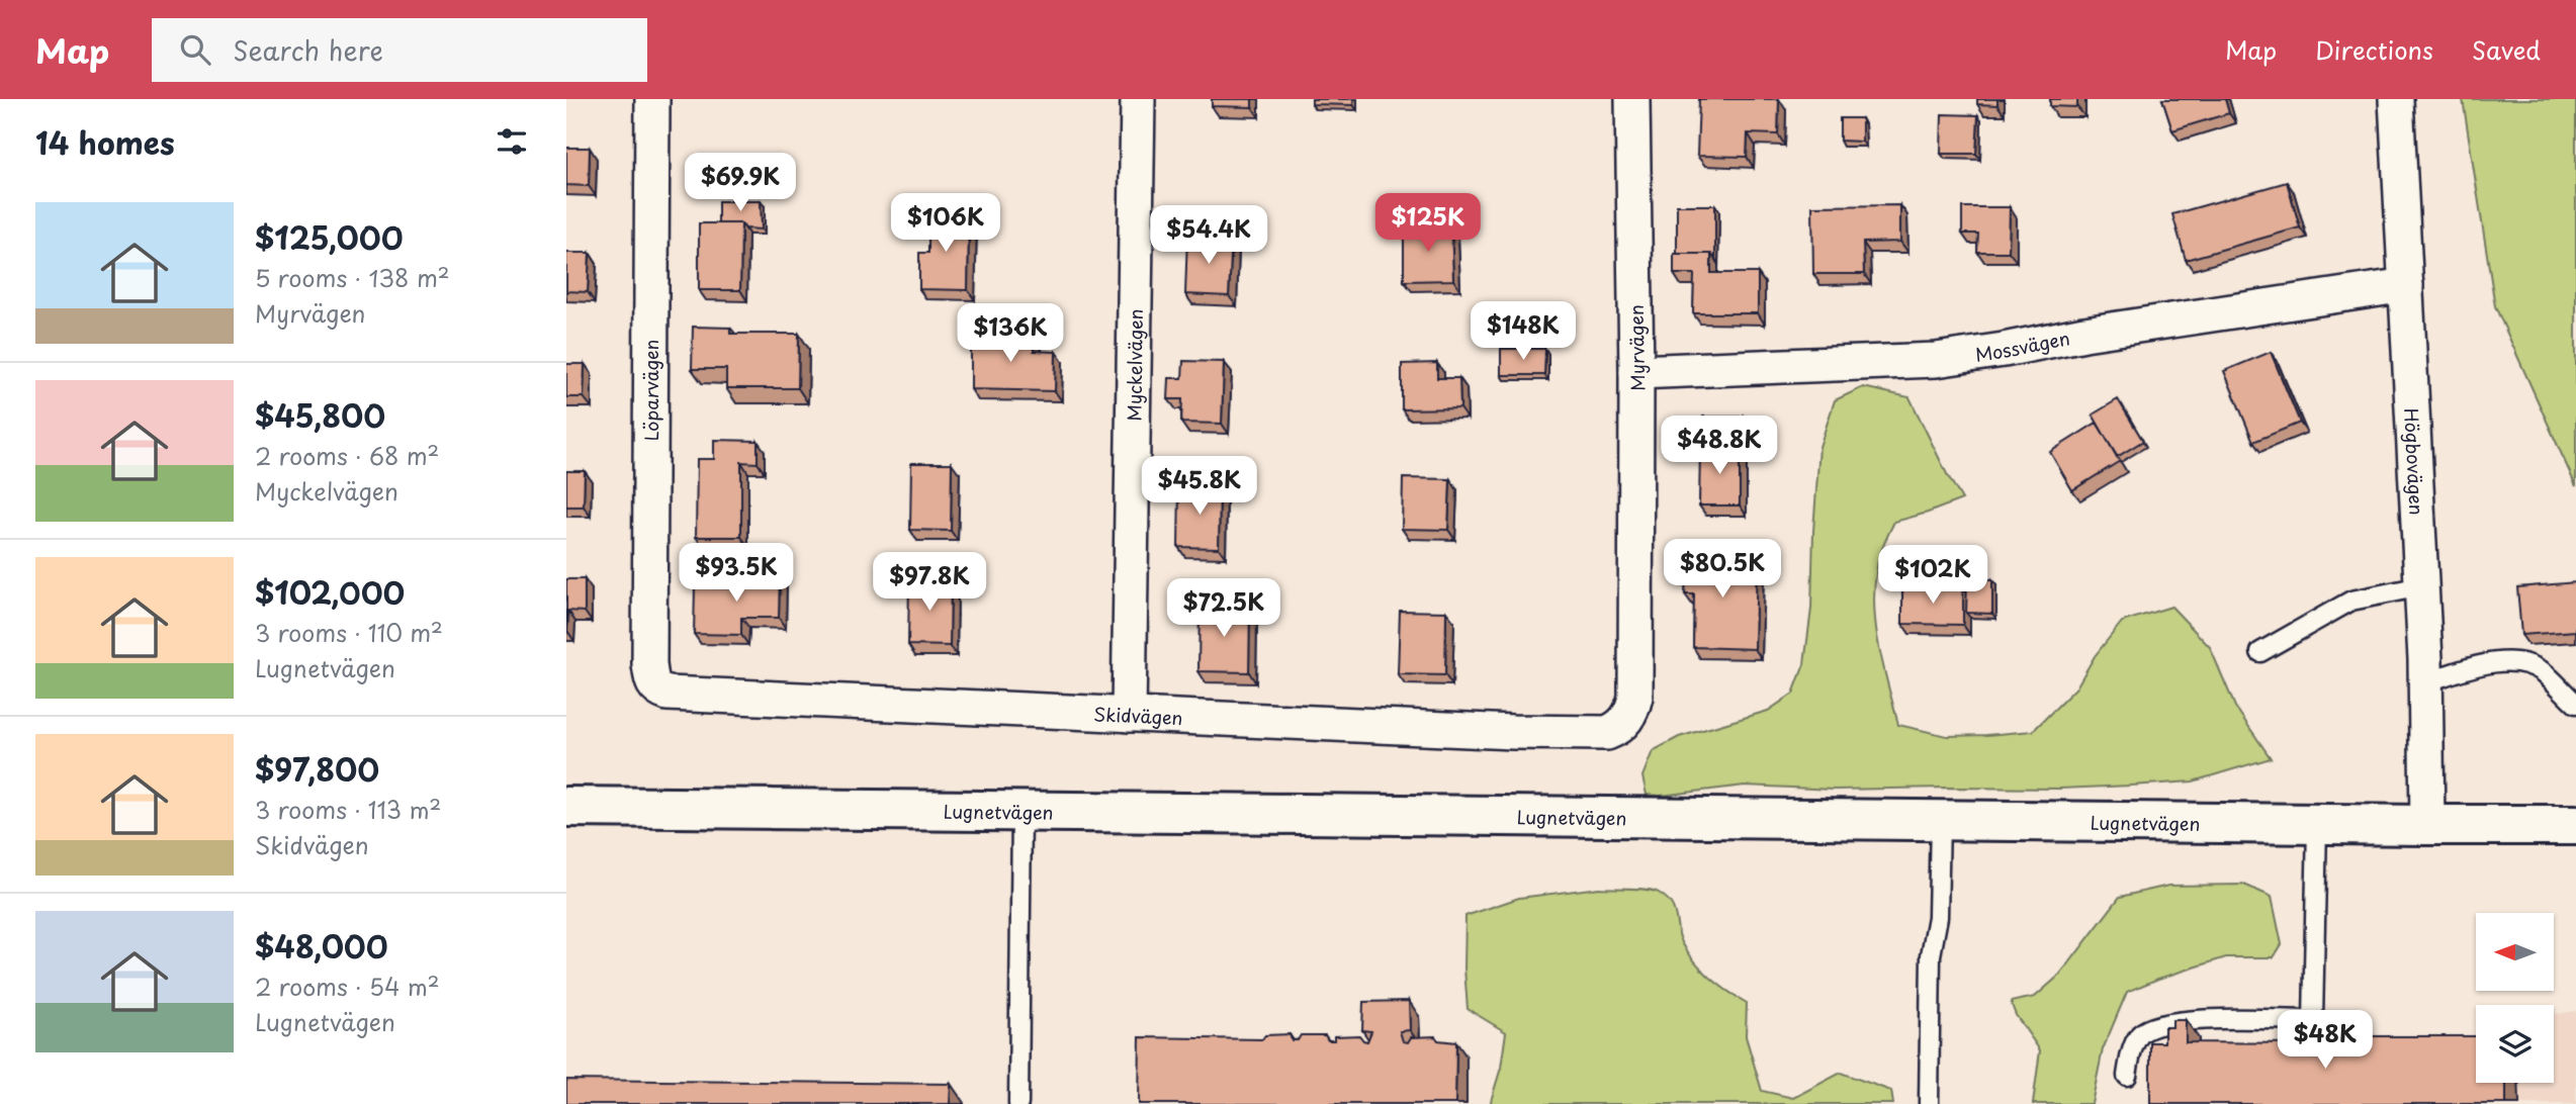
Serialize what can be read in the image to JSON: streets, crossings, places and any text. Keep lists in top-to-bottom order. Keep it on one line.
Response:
{"streets":{"street":["Mossvägen","Myrvägen","Myckelvägen","Löparvägen","Högbovägen","Skidvägen","Lugnetvägen"]},"crossings":[["Mossvägen","Myrvägen"],["Mossvägen","Högbovägen"],["Myrvägen","Skidvägen"],["Myckelvägen","Skidvägen"],["Löparvägen","Skidvägen"],["Högbovägen","Lugnetvägen"]],"north":"left","page":{"header":"Map","search":"Search here","nav":["Map","Directions","Saved"],"heading":"14 homes","price":["$69.9K","$106K","$125K","$54.4K","$148K","$136K","$48.8K","$45.8K","$80.5K","$93.5K","$102K","$97.8K","$72.5K","$48K"],"list":[{"name":"$125,000","note":"5 rooms · 138 m² · Myrvägen"},{"name":"$45,800","note":"2 rooms · 68 m² · Myckelvägen"},{"name":"$102,000","note":"3 rooms · 110 m² · Lugnetvägen"},{"name":"$97,800","note":"3 rooms · 113 m² · Skidvägen"},{"name":"$48,000","note":"2 rooms · 54 m² · Lugnetvägen"}]}}
